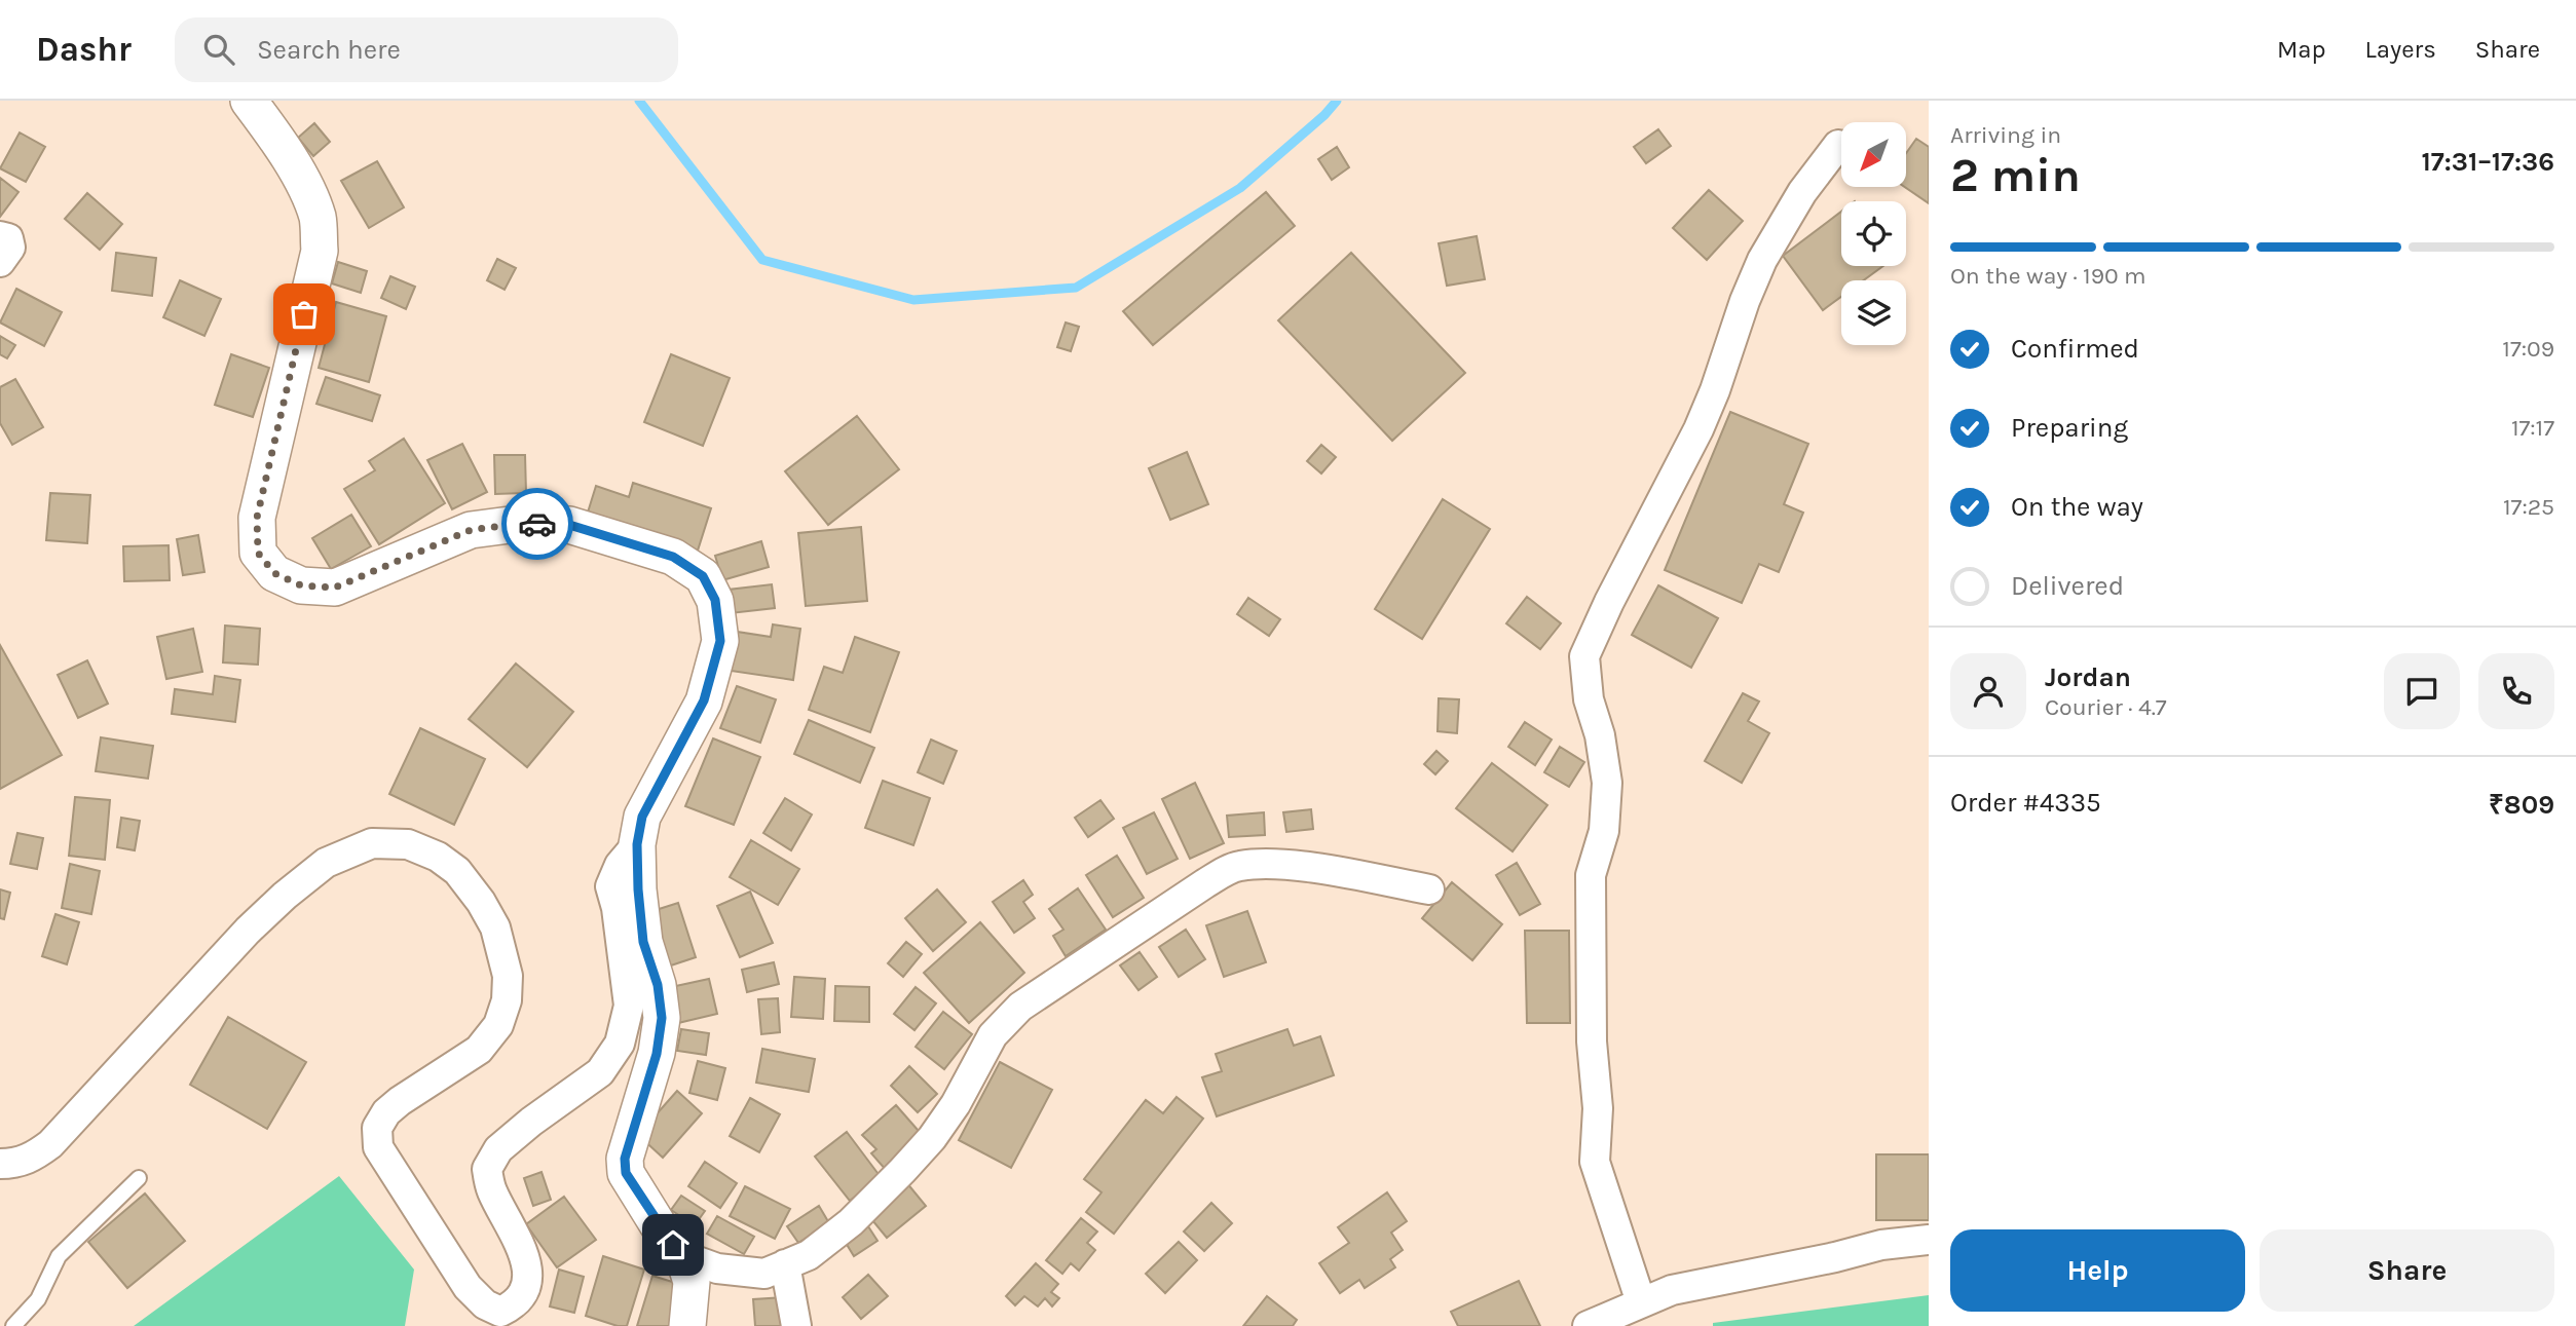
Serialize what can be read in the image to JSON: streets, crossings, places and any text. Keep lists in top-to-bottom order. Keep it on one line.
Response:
{"north":"bottom left","page":{"header":"Dashr","search":"Search here","nav":["Map","Layers","Share"],"heading":["2 min","Arriving in","17:31–17:36"],"panel":["Jordan","Courier · 4.7","Order #4335","₹809"],"bar":"On the way · 190 m","list":[["Confirmed","17:09"],["Preparing","17:17"],["On the way","17:25"],"Delivered"],"buttons":["Help","Share"]}}
